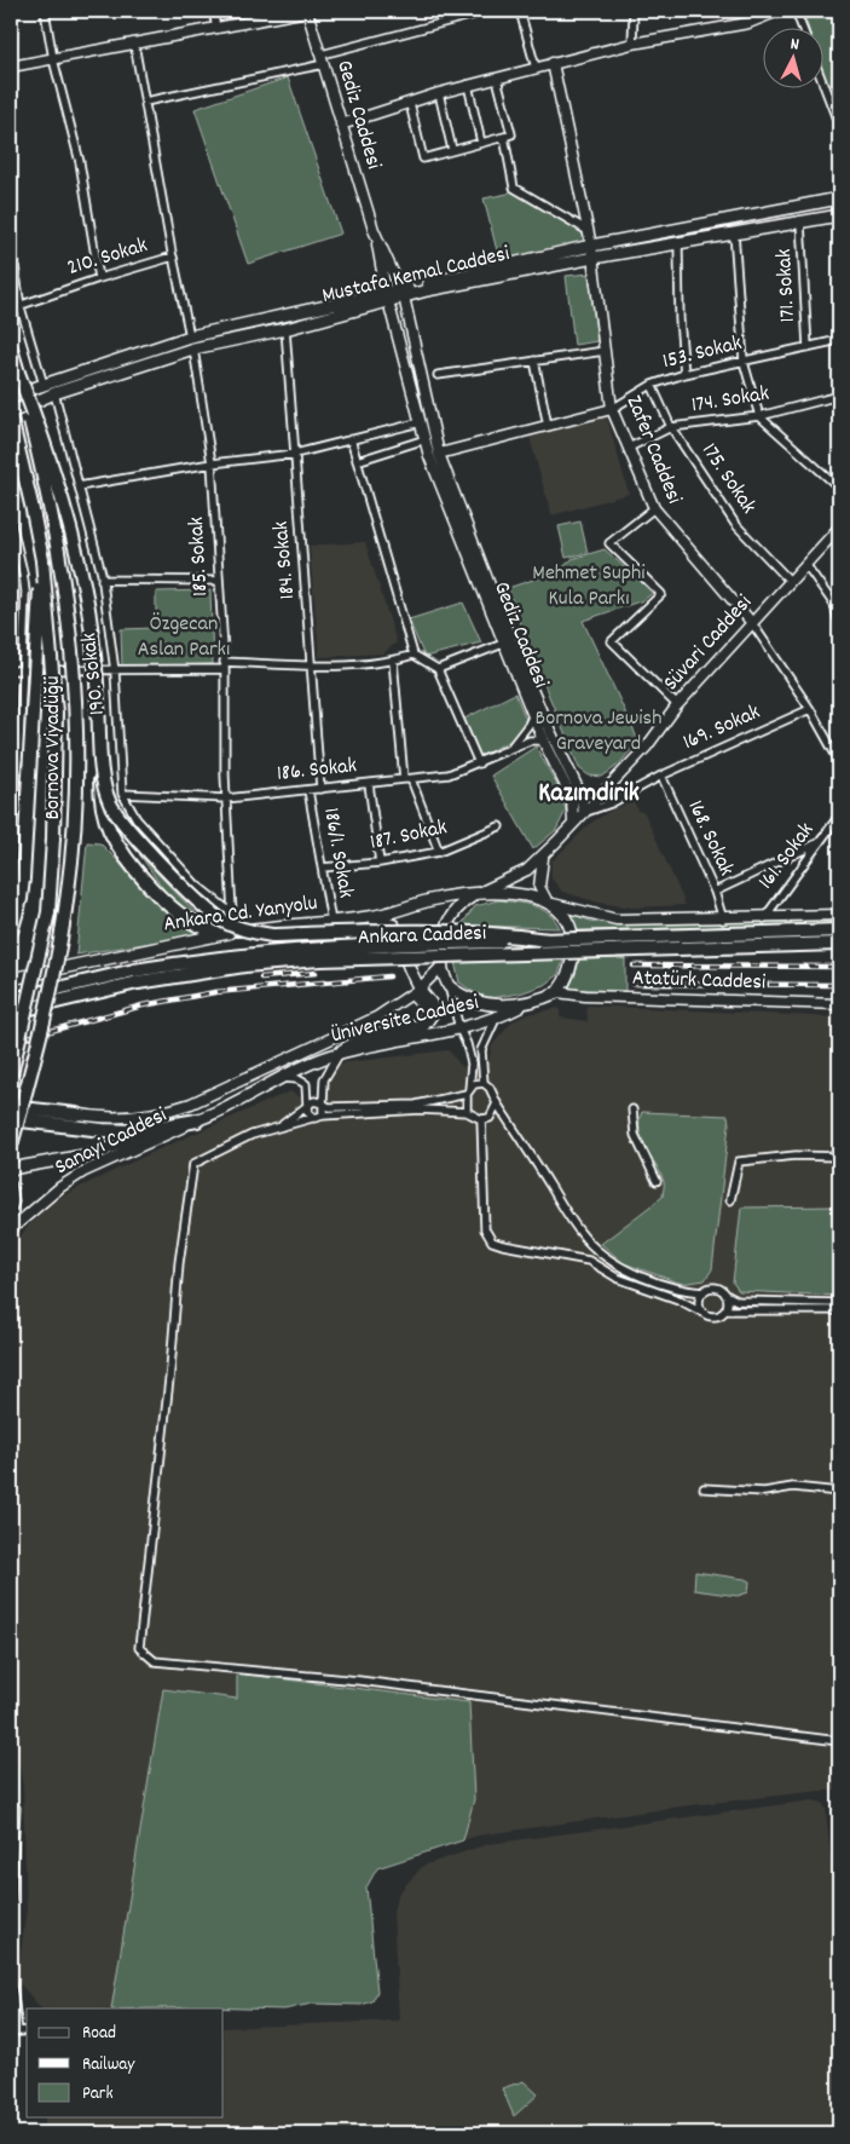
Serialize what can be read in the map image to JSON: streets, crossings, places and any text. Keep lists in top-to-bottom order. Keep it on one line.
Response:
{"streets":{"highway":["Bornova Viyadüğü","Ankara Caddesi"],"main road":["Gediz Caddesi","Mustafa Kemal Caddesi","153. Sokak","Zafer Caddesi","Süvari Caddesi","Ankara Cd. Yanyolu","Atatürk Caddesi","Üniversite Caddesi","Sanayi Caddesi"],"street":["210. Sokak","171. Sokak","174. Sokak","175. Sokak","185. Sokak","184. Sokak","190. Sokak","169. Sokak","186. Sokak","187. Sokak","168. Sokak","186/1. Sokak","161. Sokak"]},"crossings":[["Gediz Caddesi","Mustafa Kemal Caddesi"],["Gediz Caddesi","153. Sokak"],["Gediz Caddesi","Süvari Caddesi"],["Gediz Caddesi","169. Sokak"],["Gediz Caddesi","186. Sokak"],["210. Sokak","Mustafa Kemal Caddesi"],["Mustafa Kemal Caddesi","171. Sokak"],["Mustafa Kemal Caddesi","Zafer Caddesi"],["Mustafa Kemal Caddesi","185. Sokak"],["Mustafa Kemal Caddesi","184. Sokak"],["Mustafa Kemal Caddesi","190. Sokak"],["171. Sokak","153. Sokak"],["153. Sokak","Zafer Caddesi"],["153. Sokak","175. Sokak"],["174. Sokak","Zafer Caddesi"],["174. Sokak","175. Sokak"],["Zafer Caddesi","Süvari Caddesi"],["Zafer Caddesi","169. Sokak"],["175. Sokak","Süvari Caddesi"],["185. Sokak","190. Sokak"],["185. Sokak","186. Sokak"],["184. Sokak","186. Sokak"],["Süvari Caddesi","169. Sokak"],["190. Sokak","186. Sokak"],["169. Sokak","168. Sokak"],["186. Sokak","186/1. Sokak"],["187. Sokak","186/1. Sokak"],["186/1. Sokak","Ankara Cd. Yanyolu"],["Ankara Cd. Yanyolu","Atatürk Caddesi"],["Ankara Cd. Yanyolu","Üniversite Caddesi"],["Atatürk Caddesi","Üniversite Caddesi"],["Üniversite Caddesi","Sanayi Caddesi"]],"districts":["Kazımdirik"],"parks":["Mehmet Suphi Kula Parkı","Özgecan Aslan Parkı","Bornova Jewish Graveyard"],"legend":["Road","Railway","Park"],"north":"top"}
